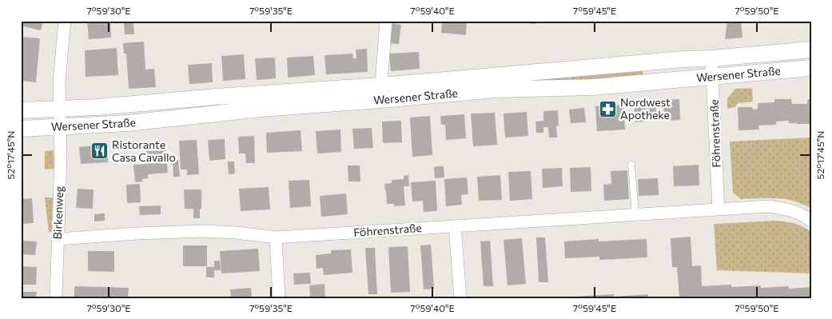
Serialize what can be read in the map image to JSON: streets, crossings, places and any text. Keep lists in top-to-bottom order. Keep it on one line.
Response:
{"streets":{"main road":["Wersener Straße"],"street":["Föhrenstraße","Birkenweg"]},"crossings":[["Wersener Straße","Föhrenstraße"],["Wersener Straße","Birkenweg"],["Föhrenstraße","Birkenweg"]],"places":{"pharmacy":["Nordwest Apotheke"],"restaurant":["Ristorante Casa Cavallo"]},"coordinates":["7°59'30\"E","7°59'35\"E","7°59'40\"E","7°59'45\"E","7°59'50\"E","52°17'45\"N"]}
